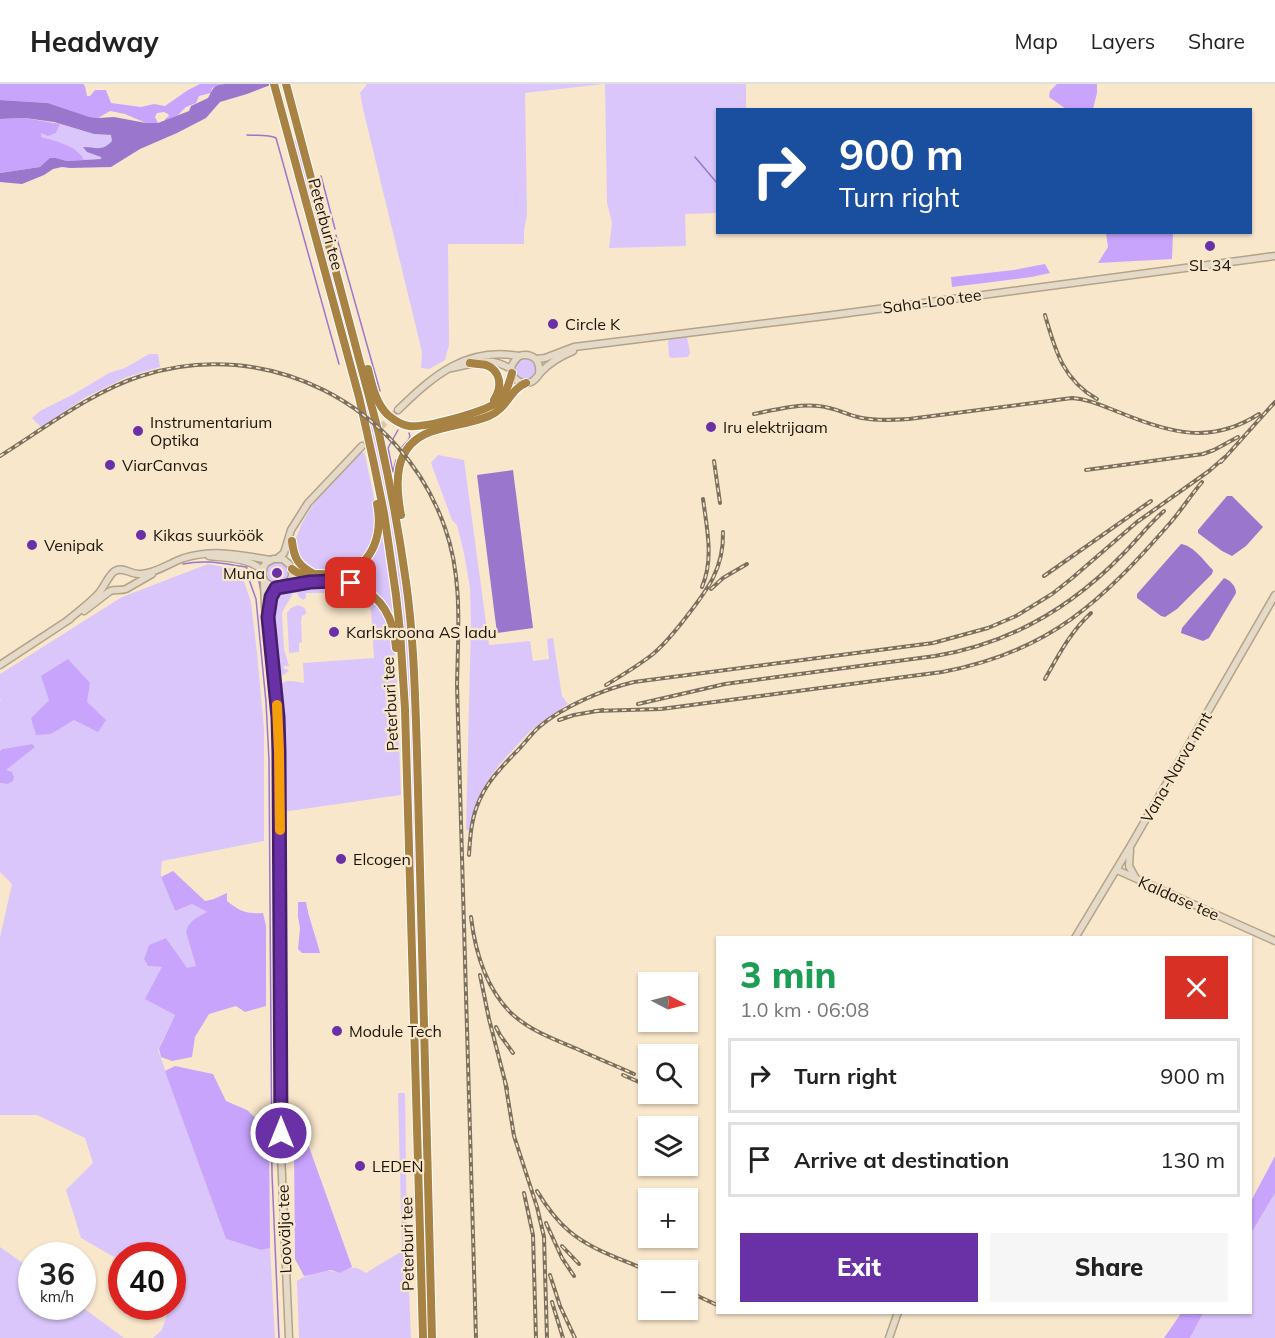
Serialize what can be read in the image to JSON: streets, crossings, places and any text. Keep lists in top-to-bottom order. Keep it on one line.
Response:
{"streets":{"highway":["Peterburi tee"],"street":["Saha-Loo tee","Vana-Narva mnt","Kaldase tee","Loovälja tee"]},"crossings":[["Vana-Narva mnt","Kaldase tee"]],"places":["SL 34","Circle K","Iru elektrijaam","Instrumentarium Optika","ViarCanvas","Kikas suurköök","Venipak","Muna","Karlskroona AS ladu","Elcogen","Module Tech","LEDEN"],"north":"right","page":{"header":"Headway","nav":["Map","Layers","Share"],"turn":["900 m","Turn right"],"heading":["3 min","1.0 km · 06:08"],"map_buttons":["+","−"],"list":[{"name":"Turn right","value":"900 m"},{"name":"Arrive at destination","value":"130 m"}],"buttons":["Exit","Share"],"speed":"36 km/h","limit":"40"}}
